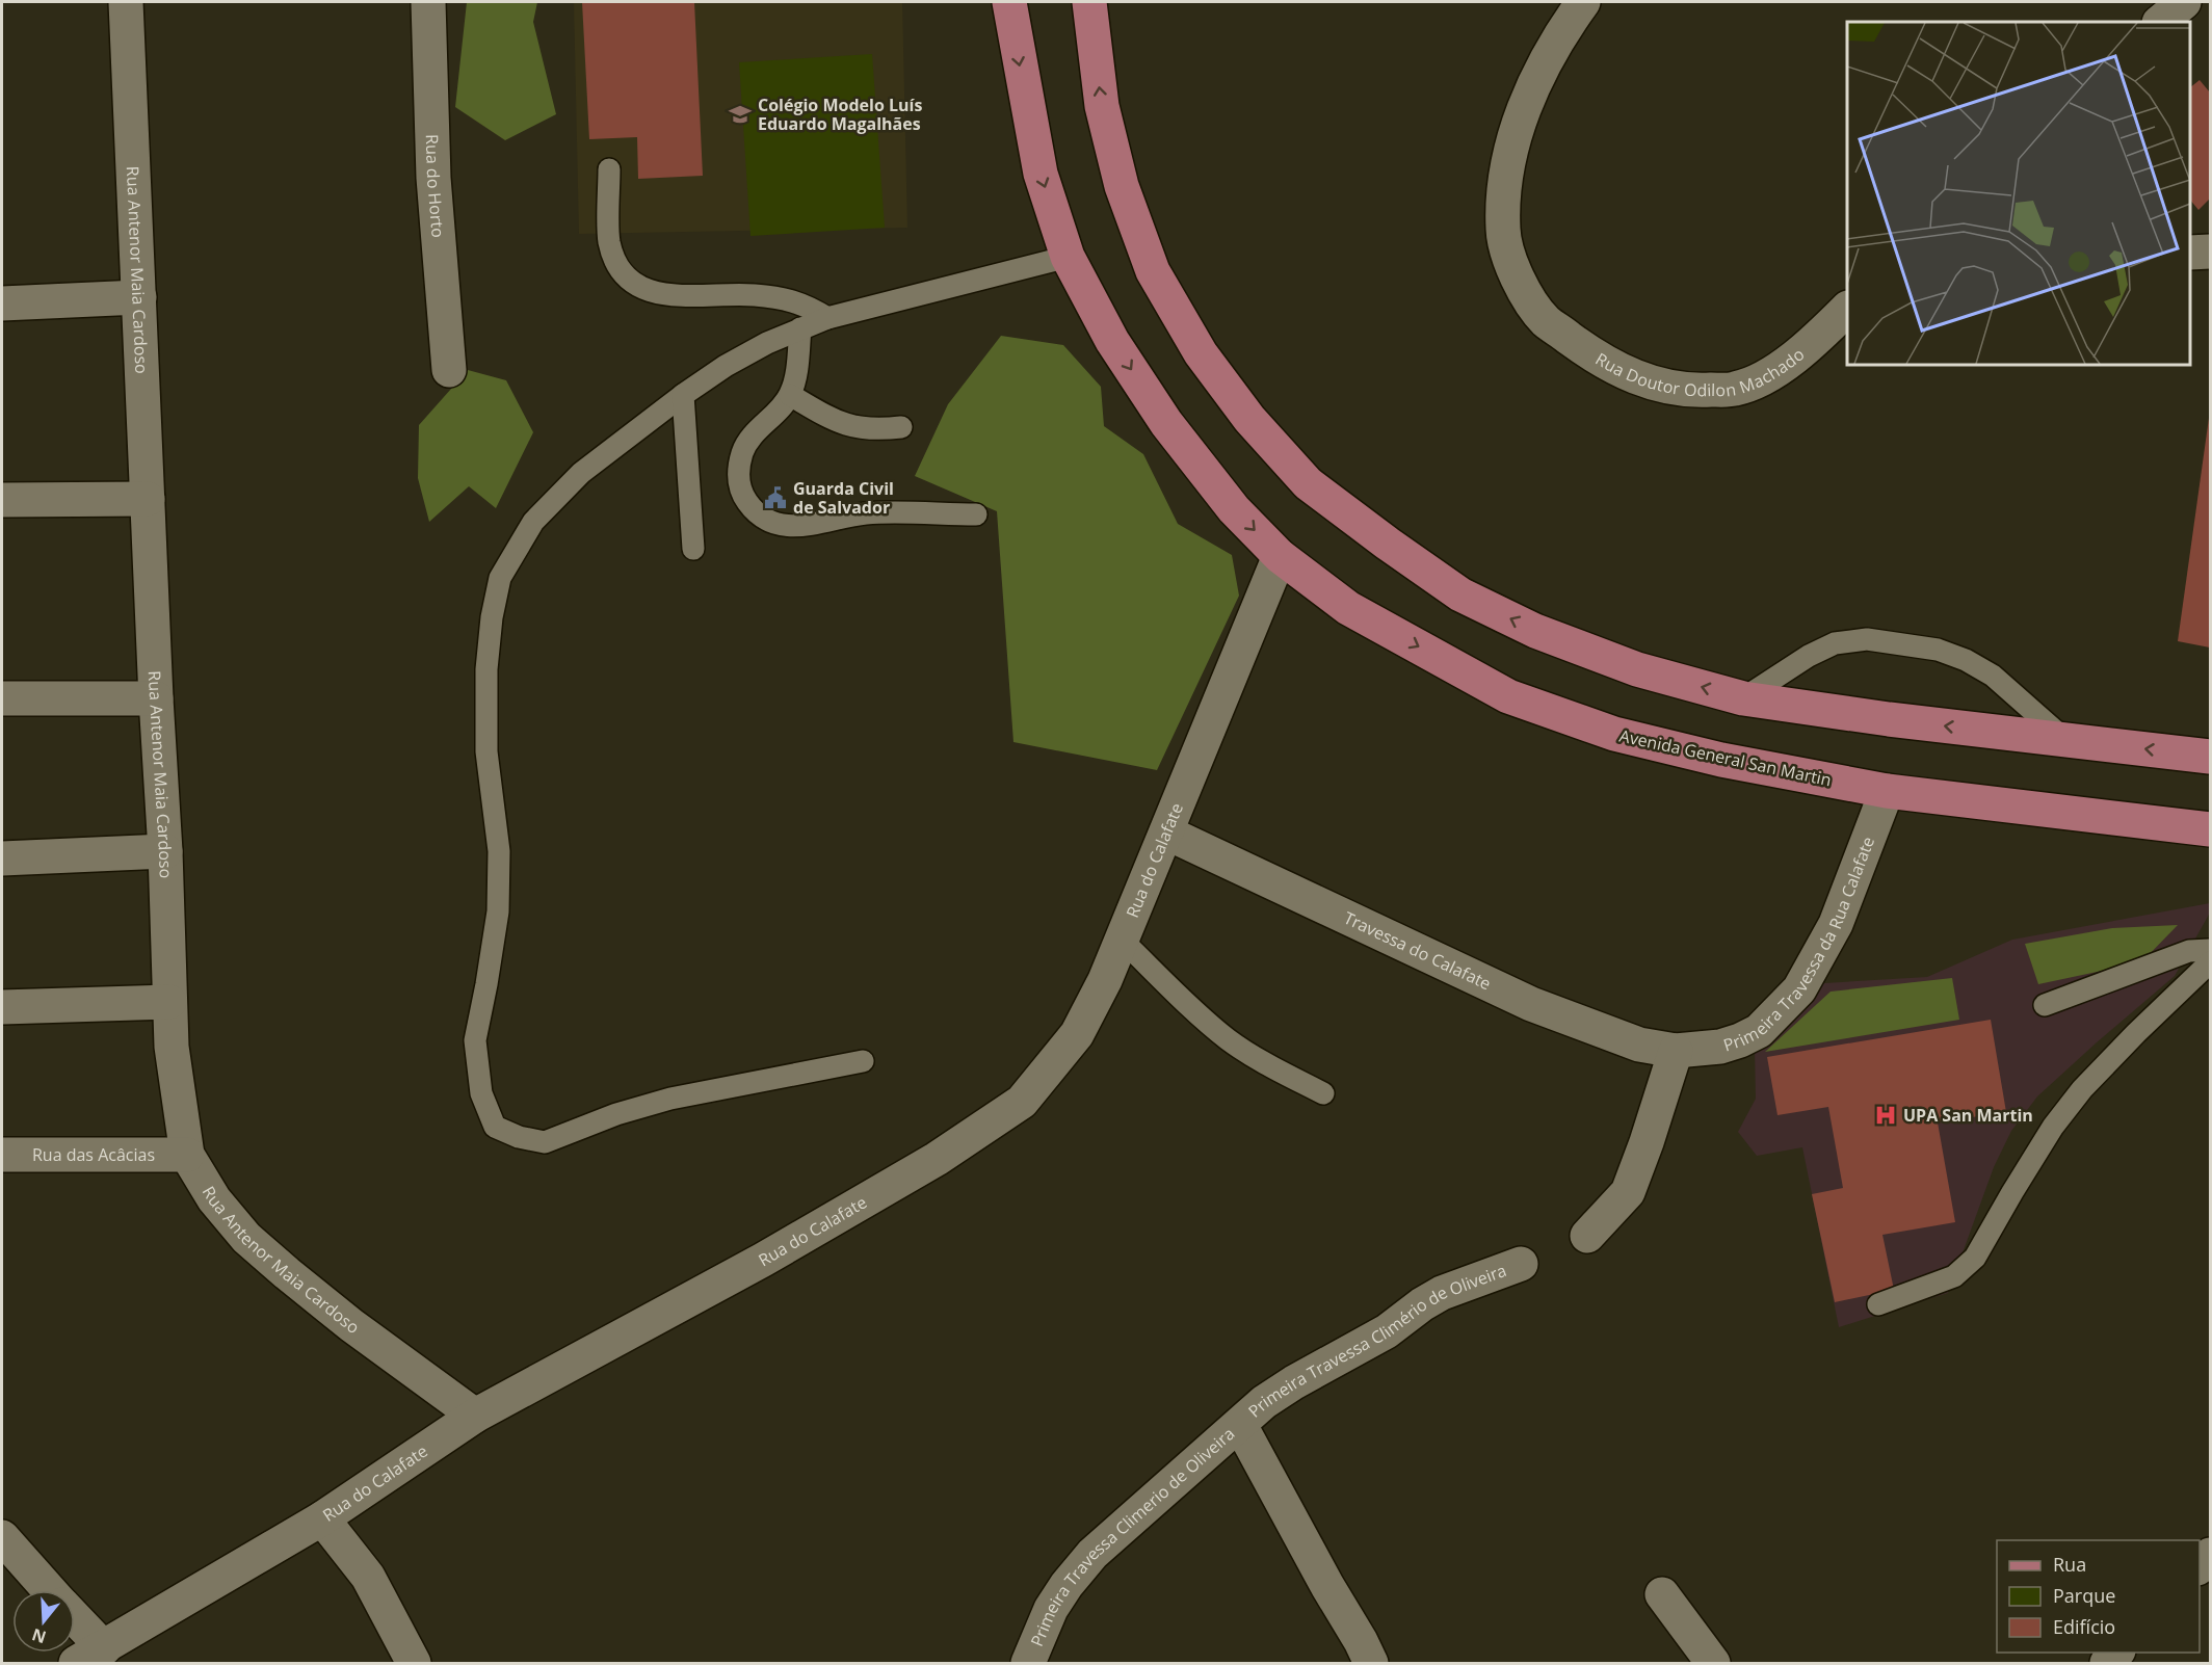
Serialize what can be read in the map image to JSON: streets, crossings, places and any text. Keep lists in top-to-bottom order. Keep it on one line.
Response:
{"streets":{"main road":["Avenida General San Martin"],"street":["Rua do Horto","Rua Antenor Maia Cardoso","Rua Doutor Odilon Machado","Rua do Calafate","Primeira Travessa da Rua Calafate","Travessa do Calafate","Rua das Acâcias","Primeira Travessa Climério de Oliveira","Primeira Travessa Climerio de Oliveira"]},"crossings":[["Rua Antenor Maia Cardoso","Rua do Calafate"],["Rua Antenor Maia Cardoso","Rua das Acâcias"],["Avenida General San Martin","Rua do Calafate"],["Avenida General San Martin","Primeira Travessa da Rua Calafate"],["Rua do Calafate","Travessa do Calafate"],["Primeira Travessa da Rua Calafate","Travessa do Calafate"],["Primeira Travessa Climério de Oliveira","Primeira Travessa Climerio de Oliveira"]],"places":{"school or university":["Colégio Modelo Luís Eduardo Magalhães"],"public building":["Guarda Civil de Salvador"],"hospital":["UPA San Martin"]},"legend":["Rua","Parque","Edifício"],"north":"bottom"}
